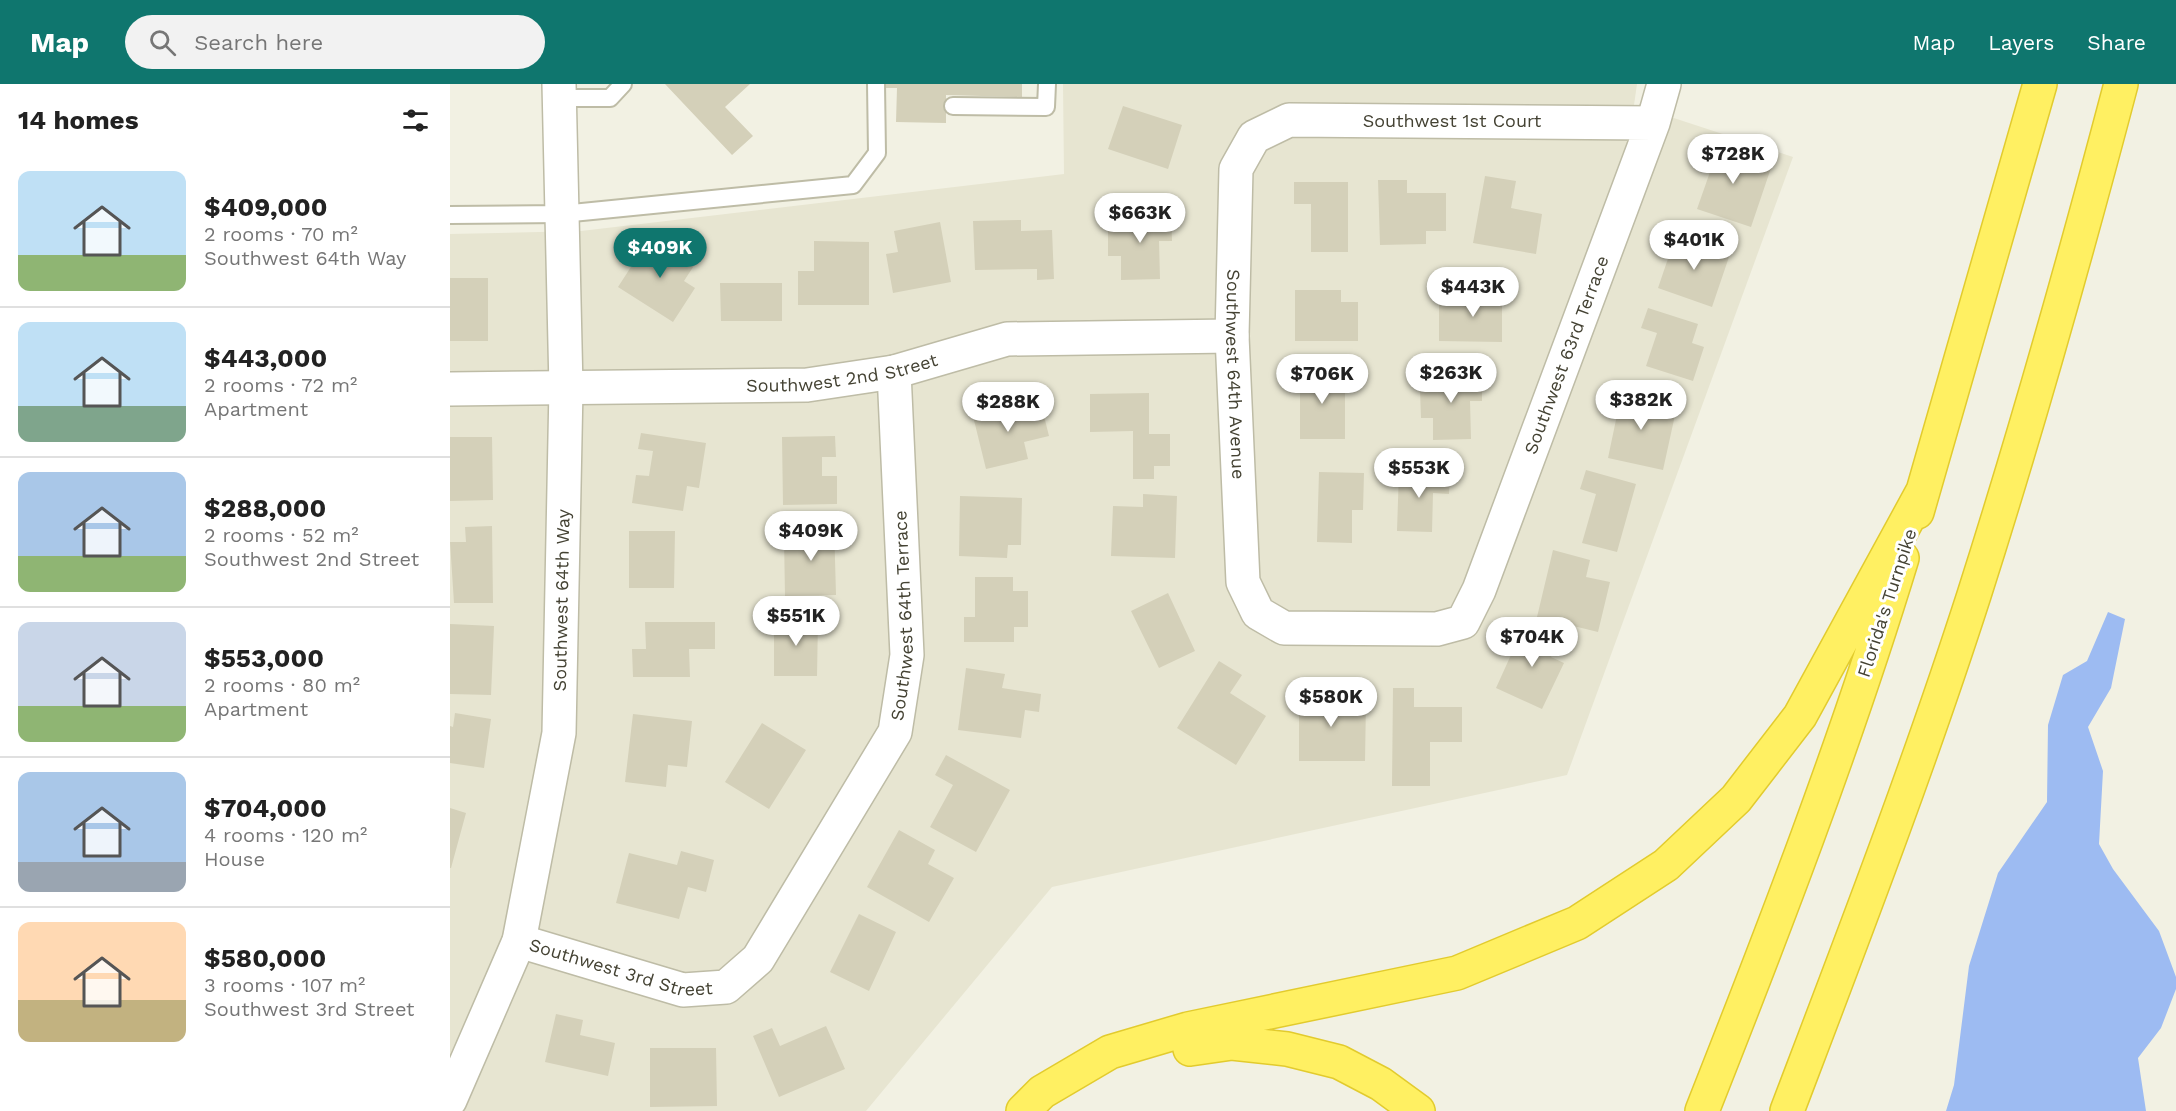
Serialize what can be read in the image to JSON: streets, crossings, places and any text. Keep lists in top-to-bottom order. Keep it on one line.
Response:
{"streets":{"highway":["Florida's Turnpike"],"street":["Southwest 1st Court","Southwest 63rd Terrace","Southwest 2nd Street","Southwest 64th Avenue","Southwest 64th Way","Southwest 64th Terrace","Southwest 3rd Street"]},"crossings":[["Southwest 1st Court","Southwest 63rd Terrace"],["Southwest 1st Court","Southwest 64th Avenue"],["Southwest 63rd Terrace","Southwest 64th Avenue"],["Southwest 2nd Street","Southwest 64th Avenue"],["Southwest 2nd Street","Southwest 64th Way"],["Southwest 2nd Street","Southwest 64th Terrace"],["Southwest 64th Way","Southwest 3rd Street"],["Southwest 64th Terrace","Southwest 3rd Street"]],"page":{"header":"Map","search":"Search here","nav":["Map","Layers","Share"],"heading":"14 homes","price":["$728K","$663K","$401K","$409K","$443K","$263K","$706K","$382K","$288K","$553K","$409K","$551K","$704K","$580K"],"list":[{"name":"$409,000","note":"2 rooms · 70 m² · Southwest 64th Way"},{"name":"$443,000","note":"2 rooms · 72 m² · Apartment"},{"name":"$288,000","note":"2 rooms · 52 m² · Southwest 2nd Street"},{"name":"$553,000","note":"2 rooms · 80 m² · Apartment"},{"name":"$704,000","note":"4 rooms · 120 m² · House"},{"name":"$580,000","note":"3 rooms · 107 m² · Southwest 3rd Street"}]}}
